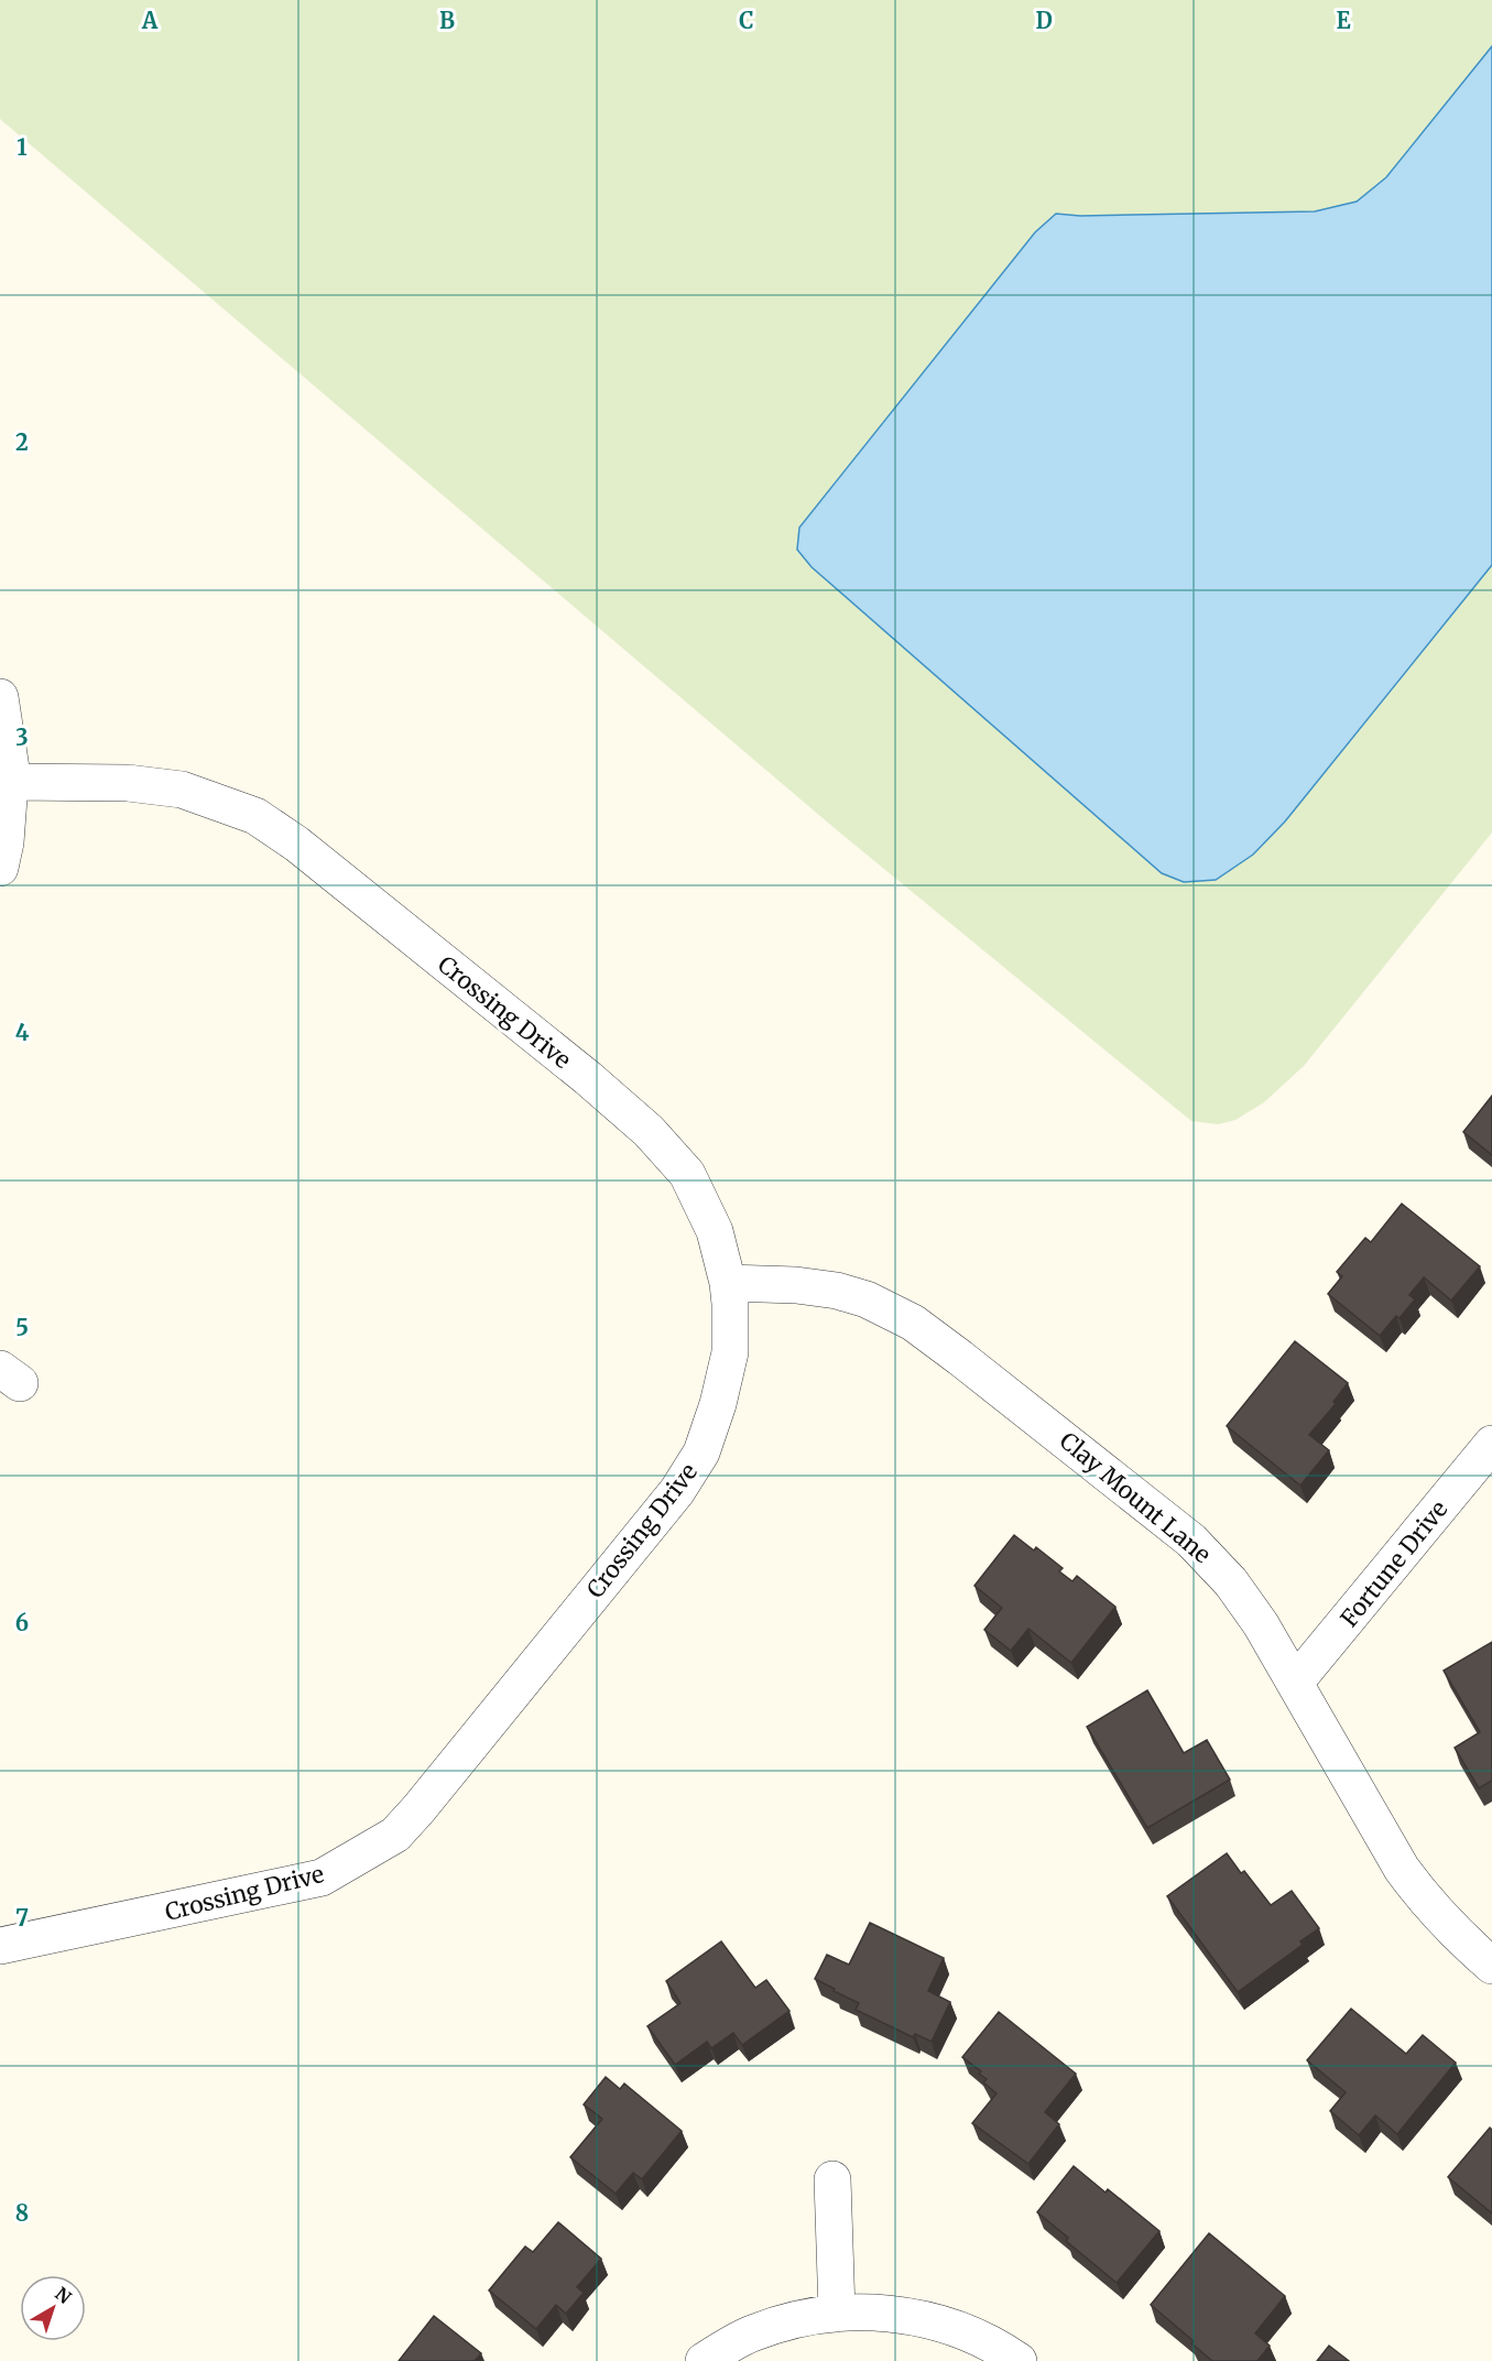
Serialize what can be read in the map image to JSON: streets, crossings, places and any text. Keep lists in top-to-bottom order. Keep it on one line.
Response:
{"streets":{"street":["Crossing Drive","Clay Mount Lane","Fortune Drive"]},"crossings":[["Crossing Drive","Clay Mount Lane"],["Clay Mount Lane","Fortune Drive"]],"north":"top right","grid":{"columns":["A","B","C","D","E"],"rows":["1","2","3","4","5","6","7","8"]}}
